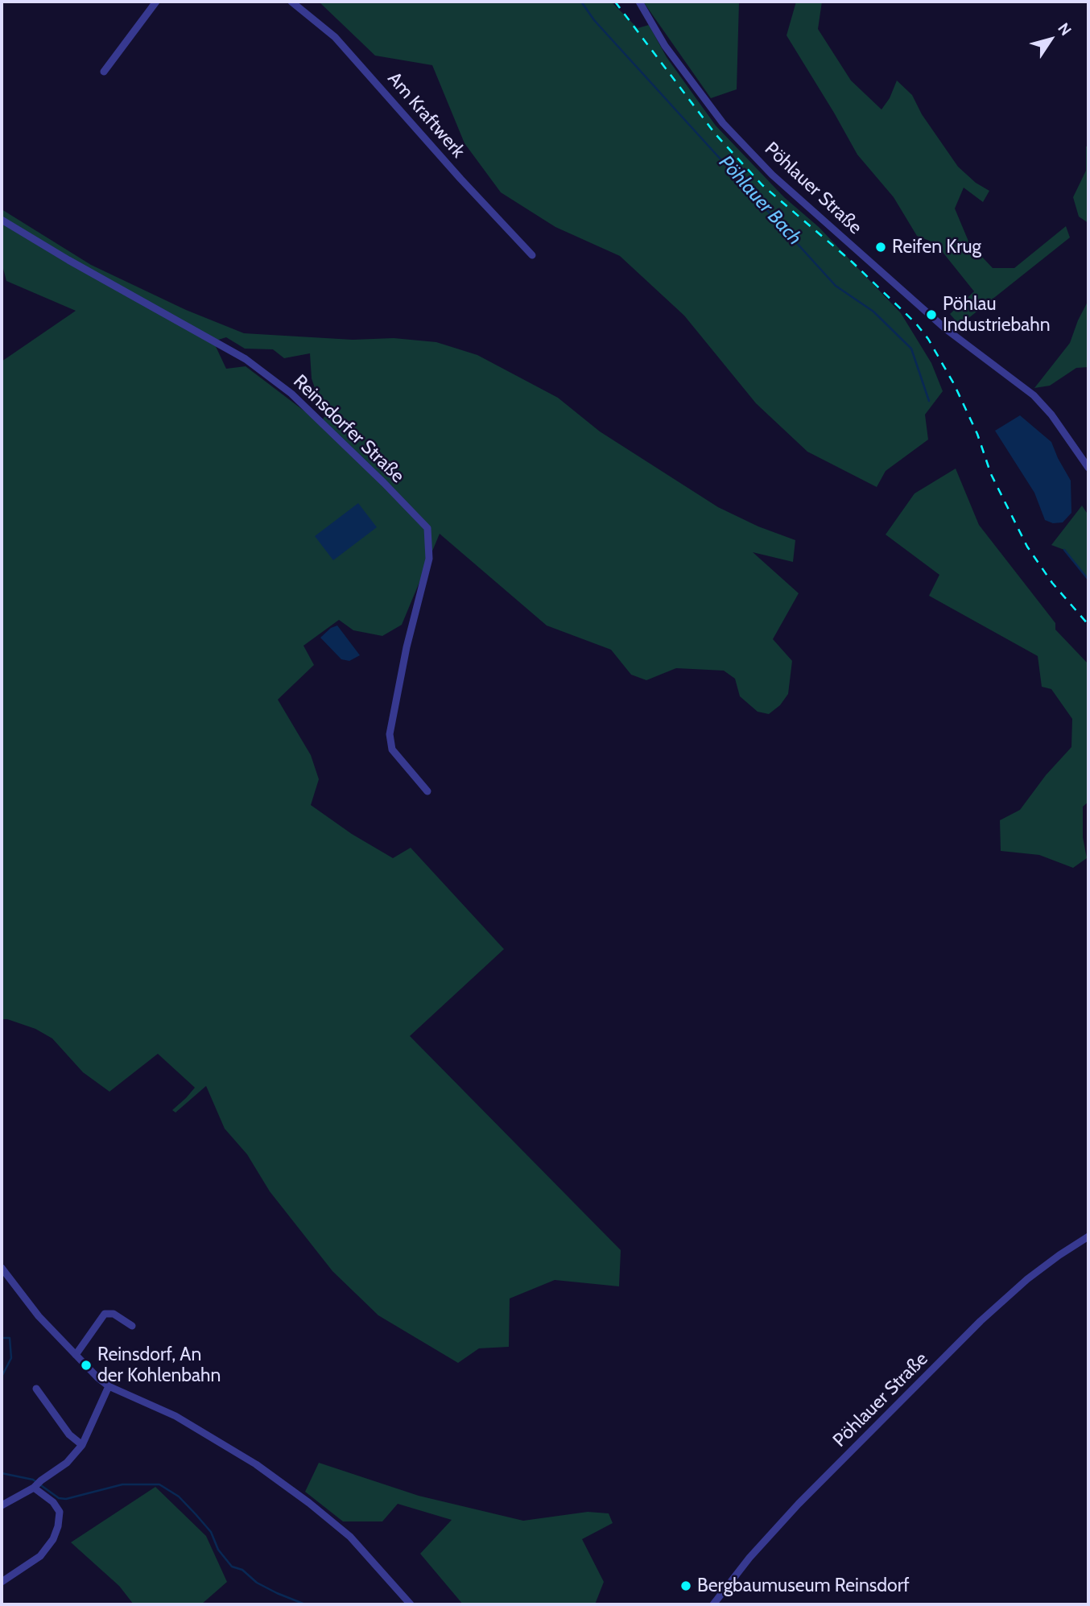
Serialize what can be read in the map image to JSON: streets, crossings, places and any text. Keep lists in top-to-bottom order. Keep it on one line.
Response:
{"streets":{"street":["Am Kraftwerk","Pöhlauer Straße","Reinsdorfer Straße"]},"water":["Pöhlauer Bach"],"places":["Reifen Krug","Pöhlau Industriebahn","Reinsdorf, An der Kohlenbahn","Bergbaumuseum Reinsdorf"],"north":"top right"}
